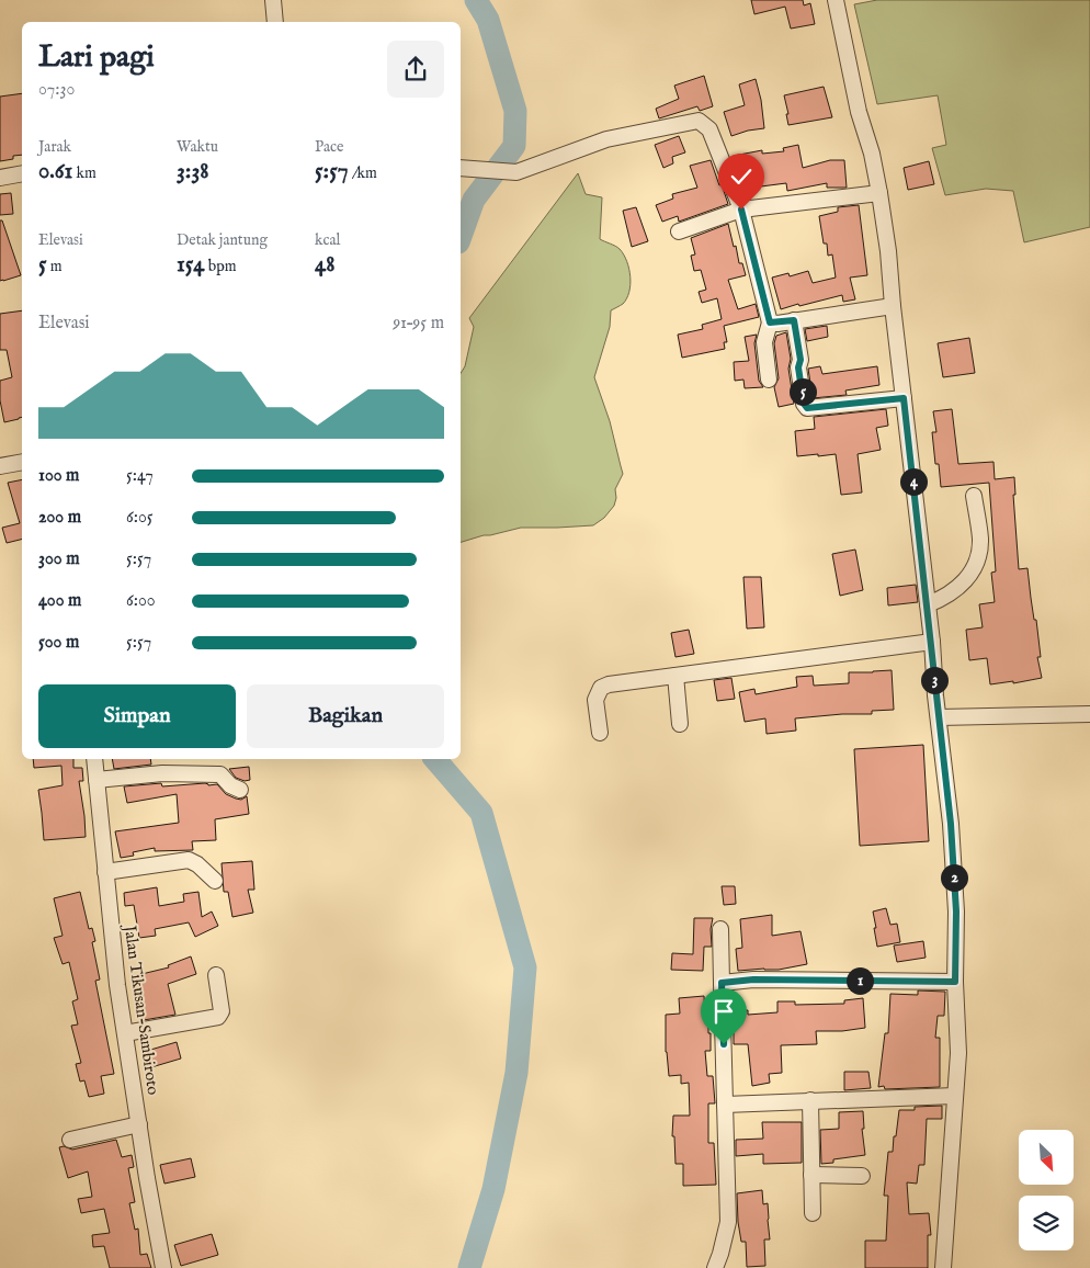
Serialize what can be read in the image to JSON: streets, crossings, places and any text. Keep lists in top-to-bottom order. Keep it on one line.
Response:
{"streets":{"street":["Jalan Tikusan-Sambiroto"]},"north":"bottom right","page":{"heading":["Lari pagi","07:30"],"stats":[["Jarak","0.61 km"],["Waktu","3:38"],["Pace","5:57 /km"],["Elevasi","5 m"],["Detak jantung","154 bpm"],["kcal","48"]],"chart":["Elevasi","91–95 m"],"pins":["5","4","3","2","1"],"list":[{"name":"100 m","note":"5:47"},{"name":"200 m","note":"6:05"},{"name":"300 m","note":"5:57"},{"name":"400 m","note":"6:00"},{"name":"500 m","note":"5:57"}],"buttons":["Simpan","Bagikan"]}}
